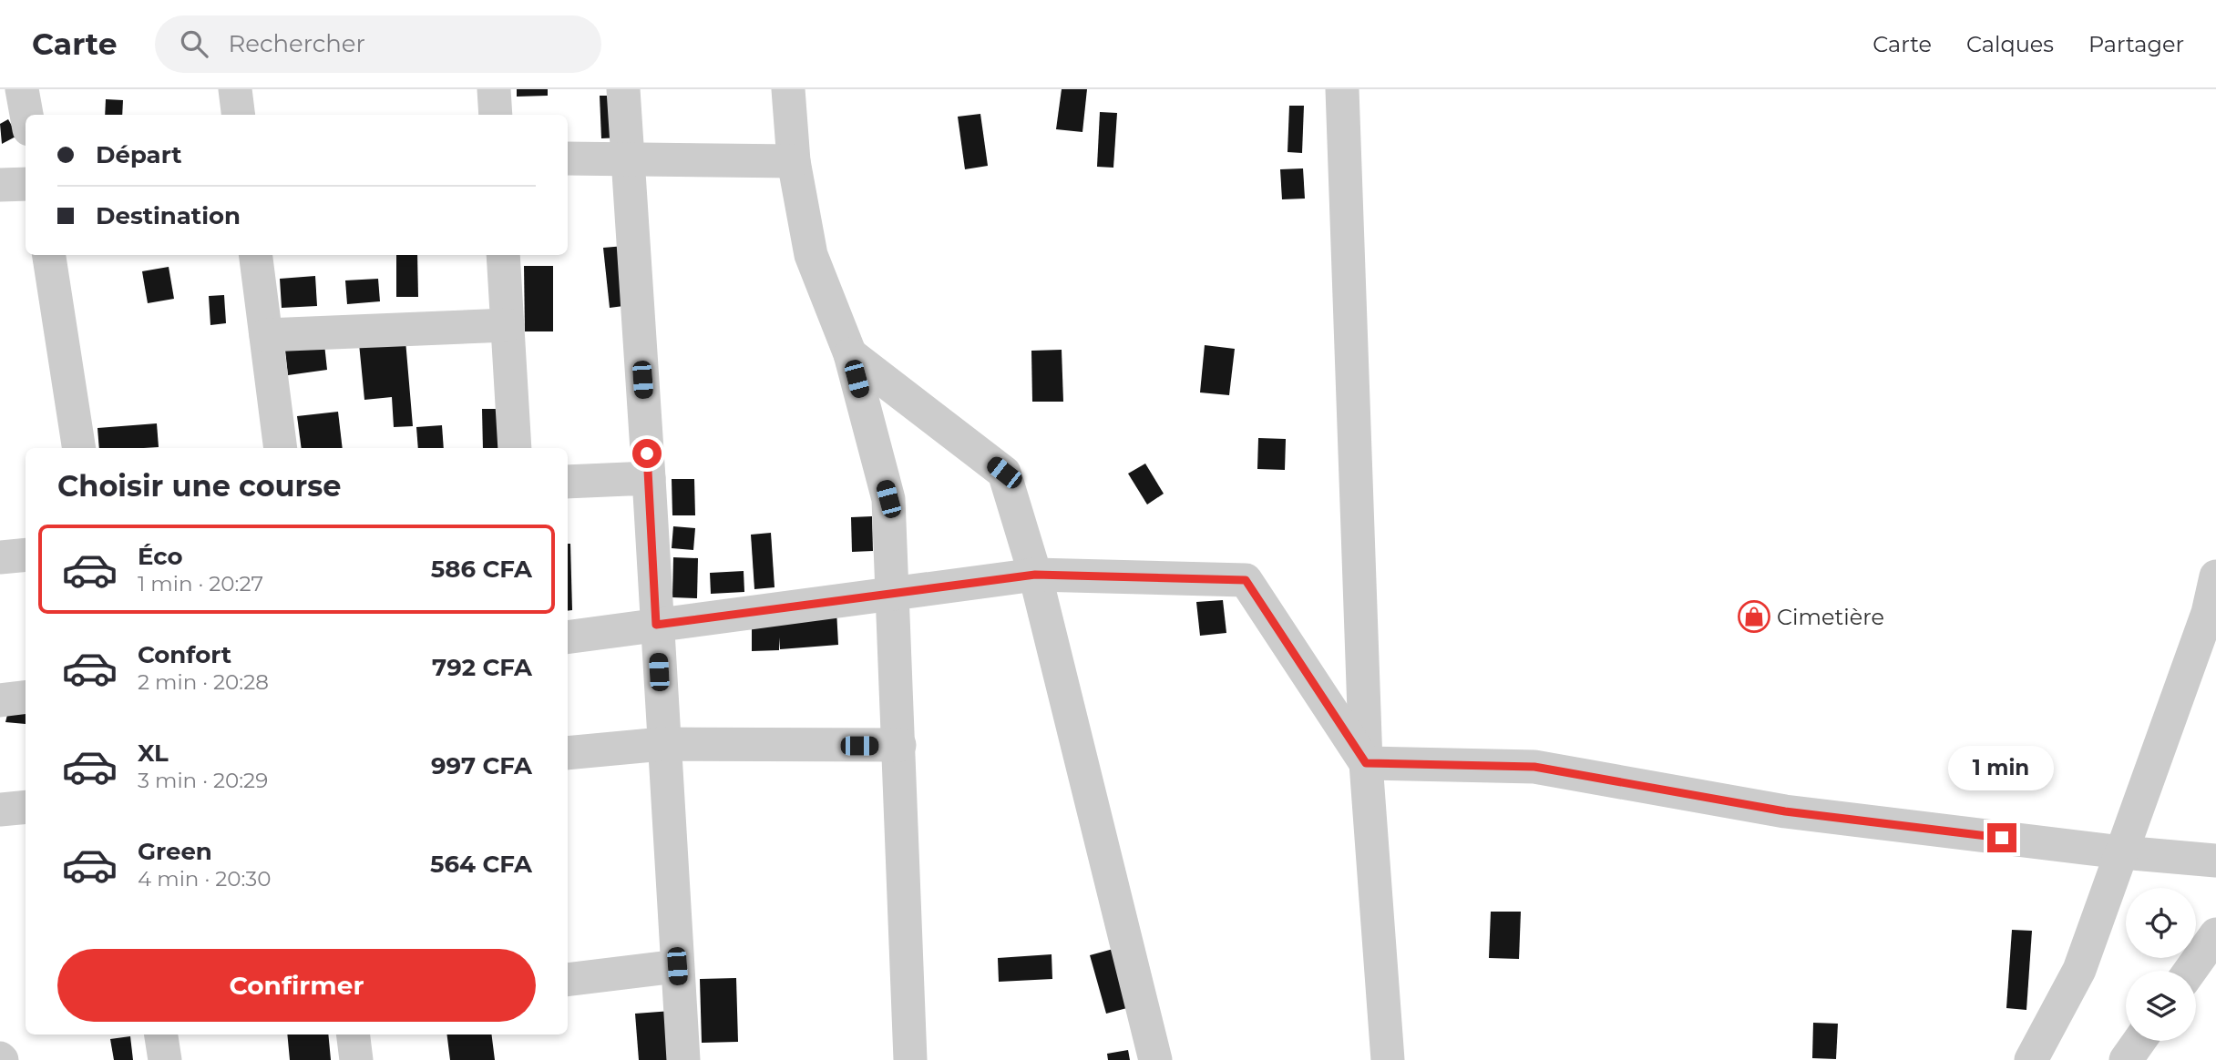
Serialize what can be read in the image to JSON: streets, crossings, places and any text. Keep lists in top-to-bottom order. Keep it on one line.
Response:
{"places":{"shop":["Cimetière"]},"page":{"header":"Carte","search":"Rechercher","nav":["Carte","Calques","Partager"],"banner":["Départ","Destination"],"heading":"Choisir une course","list":[{"name":"Éco","note":"1 min · 20:27","value":"586 CFA"},{"name":"Confort","note":"2 min · 20:28","value":"792 CFA"},{"name":"XL","note":"3 min · 20:29","value":"997 CFA"},{"name":"Green","note":"4 min · 20:30","value":"564 CFA"}],"bubble":"1 min","buttons":"Confirmer"}}
